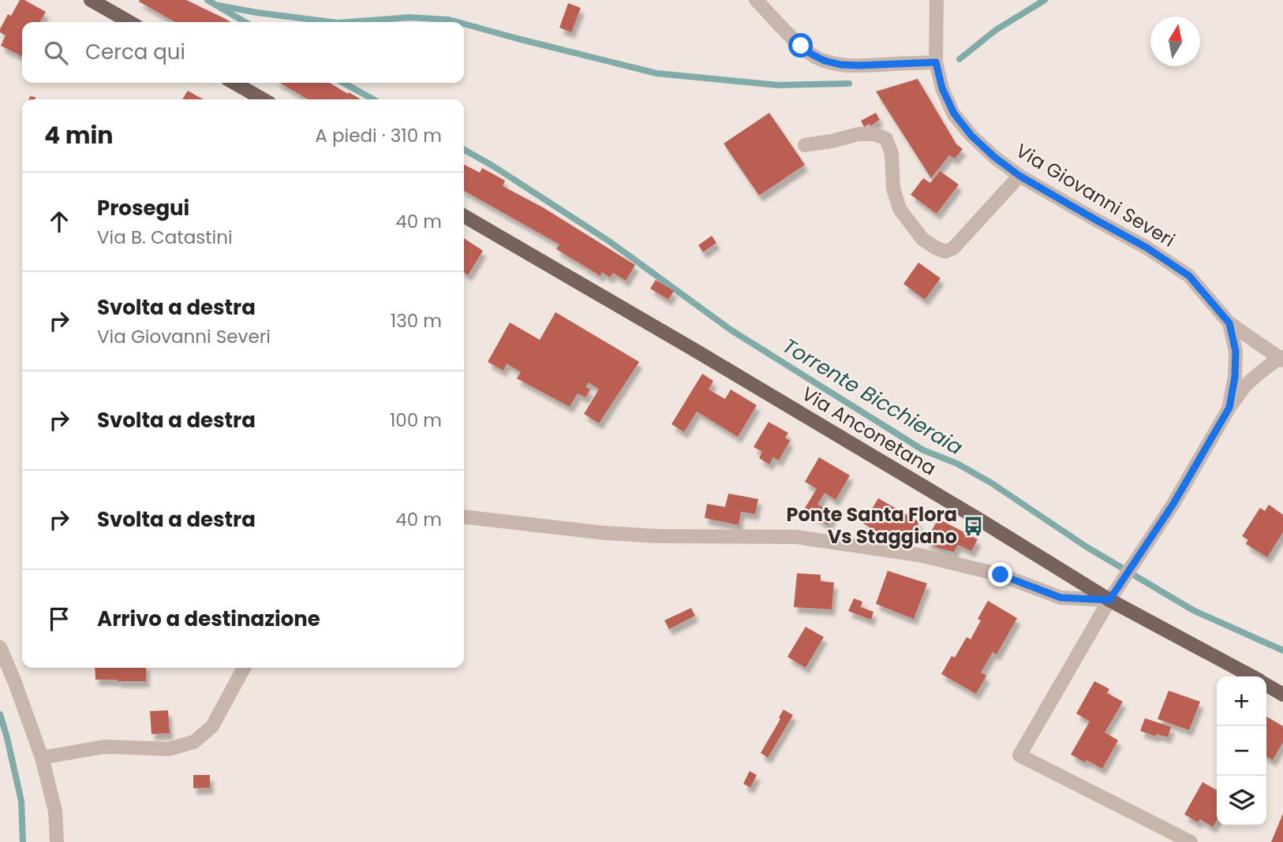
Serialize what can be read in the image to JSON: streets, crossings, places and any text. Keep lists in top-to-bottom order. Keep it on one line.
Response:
{"streets":{"main road":["Via Anconetana"],"street":["Via Giovanni Severi"]},"water":["Torrente Bicchieraia"],"places":{"bus stop":["Ponte Santa Flora Vs Staggiano"]},"north":"top","page":{"search":"Cerca qui","heading":["4 min","A piedi · 310 m"],"list":[["Prosegui","Via B. Catastini","40 m"],["Svolta a destra","Via Giovanni Severi","130 m"],["Svolta a destra","100 m"],["Svolta a destra","40 m"],"Arrivo a destinazione"],"map_buttons":["+","−"]}}
